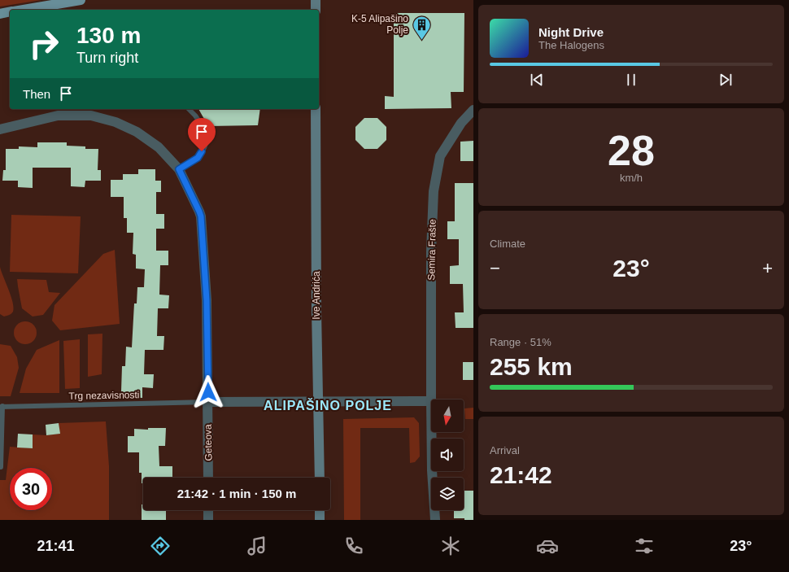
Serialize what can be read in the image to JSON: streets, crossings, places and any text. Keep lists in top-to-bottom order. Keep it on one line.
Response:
{"streets":{"main road":["Ive Andrića"],"street":["Semira Frašte","Geteova"],"lane":["Trg nezavisnosti"]},"crossings":[["Trg nezavisnosti","Geteova"]],"districts":["ALIPAŠINO POLJE"],"places":{"building":["K-5 Alipašino Polje"]},"north":"bottom","page":{"turn":["130 m","Turn right"],"song":["Night Drive","The Halogens"],"then":"Then","tile":[["28","km/h"],"Climate",["Range · 51%","255 km"],["Arrival","21:42"]],"heat":["−","23°","+"],"limit":"30","trip":"21:42 · 1 min · 150 m","tabs":["21:41","23°"]}}
